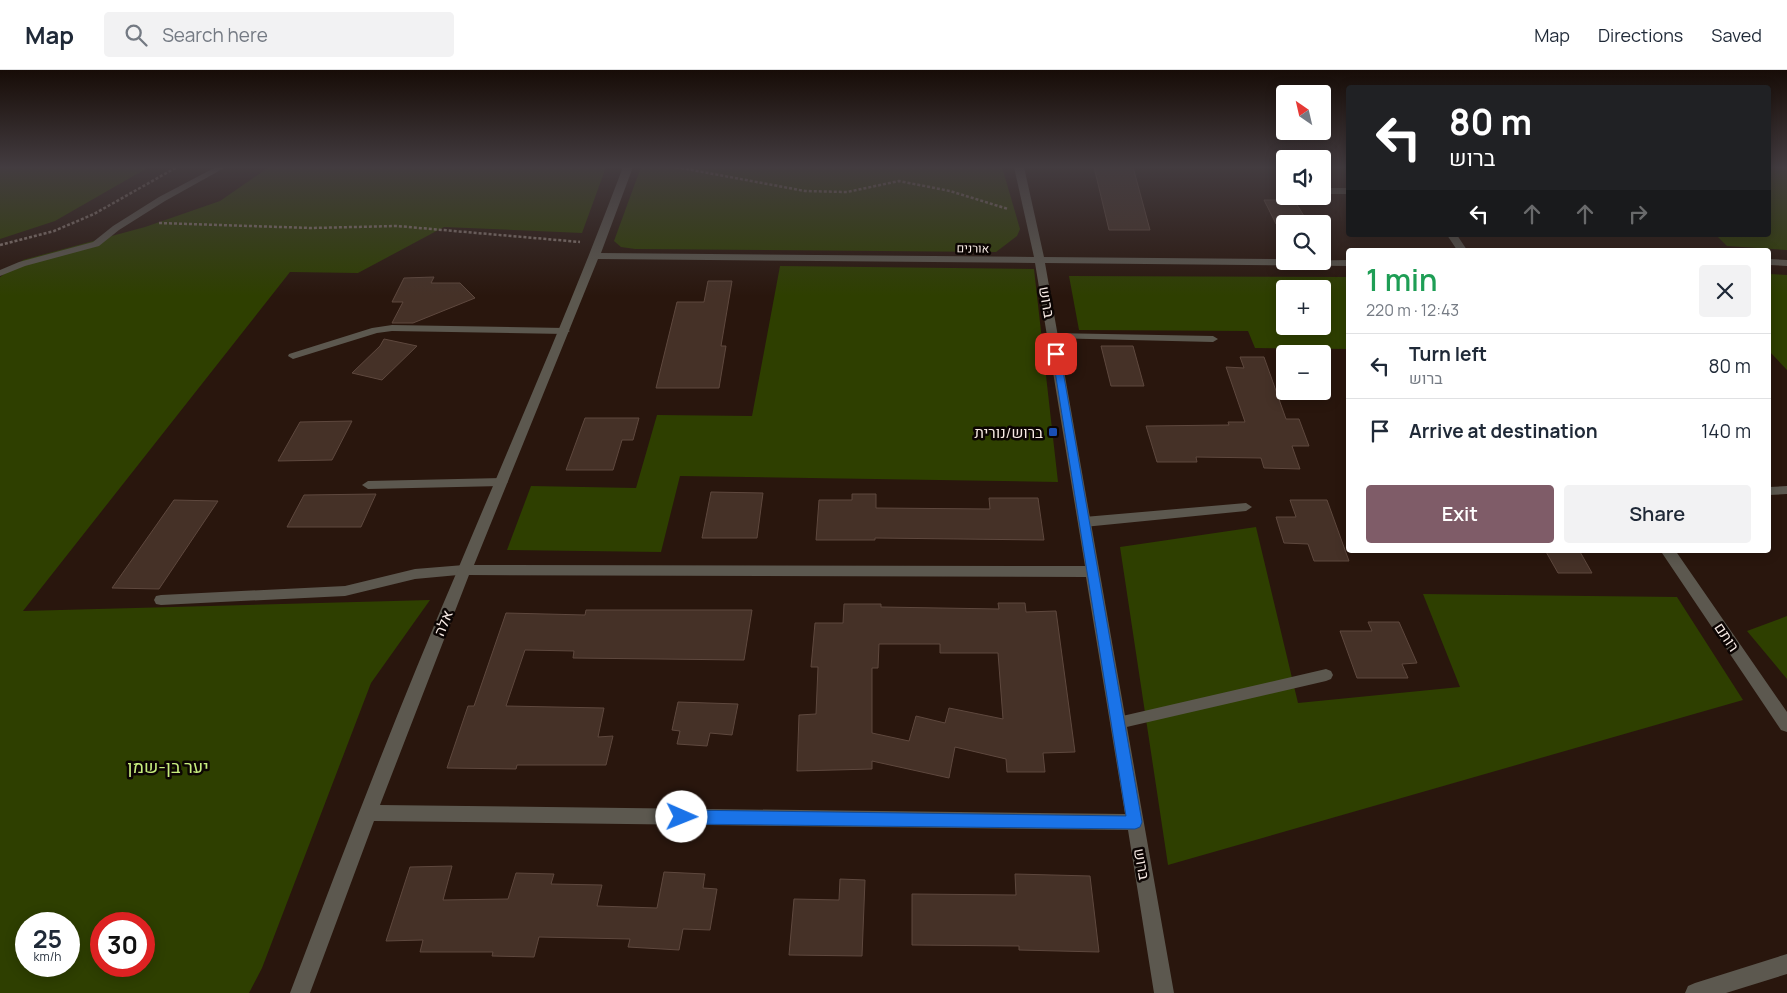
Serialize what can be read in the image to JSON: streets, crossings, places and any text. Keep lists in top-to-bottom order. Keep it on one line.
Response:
{"streets":{"street":["אורנים","ברוש","אלה","רותם"]},"crossings":[["אורנים","ברוש"],["אורנים","אלה"]],"parks":["יער בן-שמן"],"places":{"transit":["ברוש/נורית"]},"north":"top left","page":{"header":"Map","search":"Search here","nav":["Map","Directions","Saved"],"map_buttons":["+","−"],"turn":["80 m","ברוש"],"heading":["1 min","220 m · 12:43"],"list":[{"name":"Turn left","note":"ברוש","value":"80 m"},{"name":"Arrive at destination","value":"140 m"}],"buttons":["Exit","Share"],"speed":"25 km/h","limit":"30"}}
